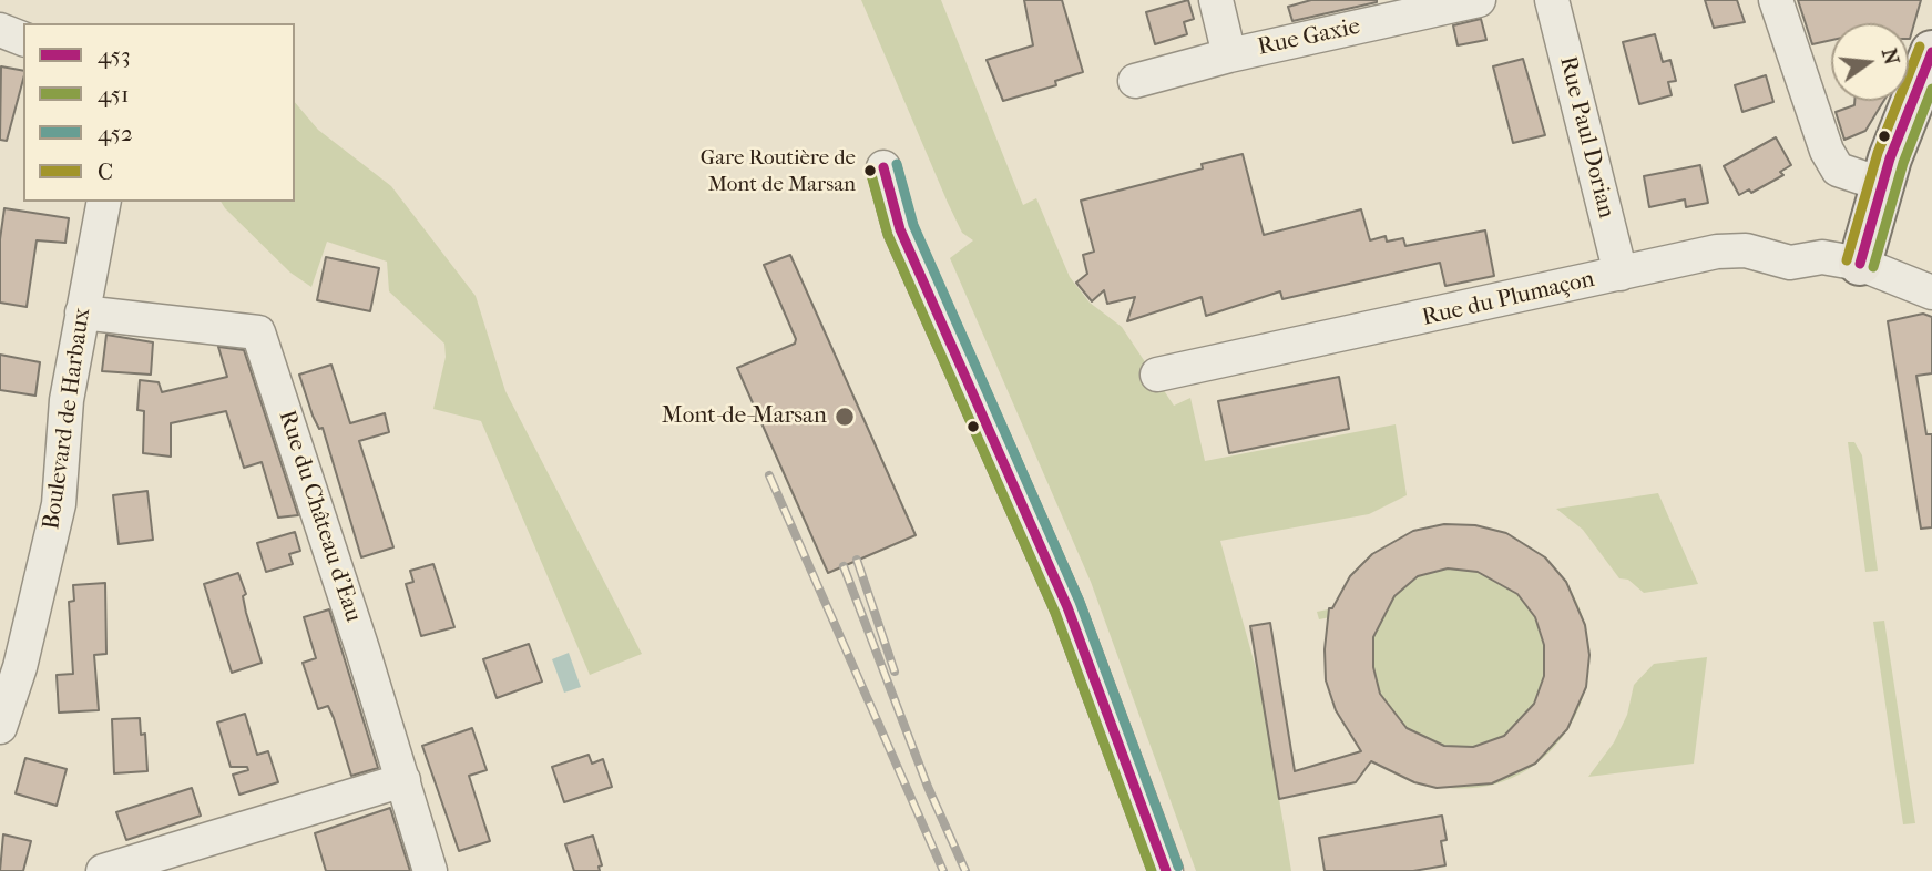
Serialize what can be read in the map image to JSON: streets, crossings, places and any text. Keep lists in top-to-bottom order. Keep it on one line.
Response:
{"streets":{"street":["Rue Gaxie","Rue Paul Dorian","Rue du Plumaçon","Boulevard de Harbaux","Rue du Château d'Eau"]},"crossings":[["Rue Paul Dorian","Rue du Plumaçon"],["Boulevard de Harbaux","Rue du Château d'Eau"]],"places":["Gare Routière de Mont de Marsan","Mont-de-Marsan"],"lines":["transit line C","transit line 453","transit line 451","transit line 452"],"legend":["453","451","452","C"],"north":"right"}
